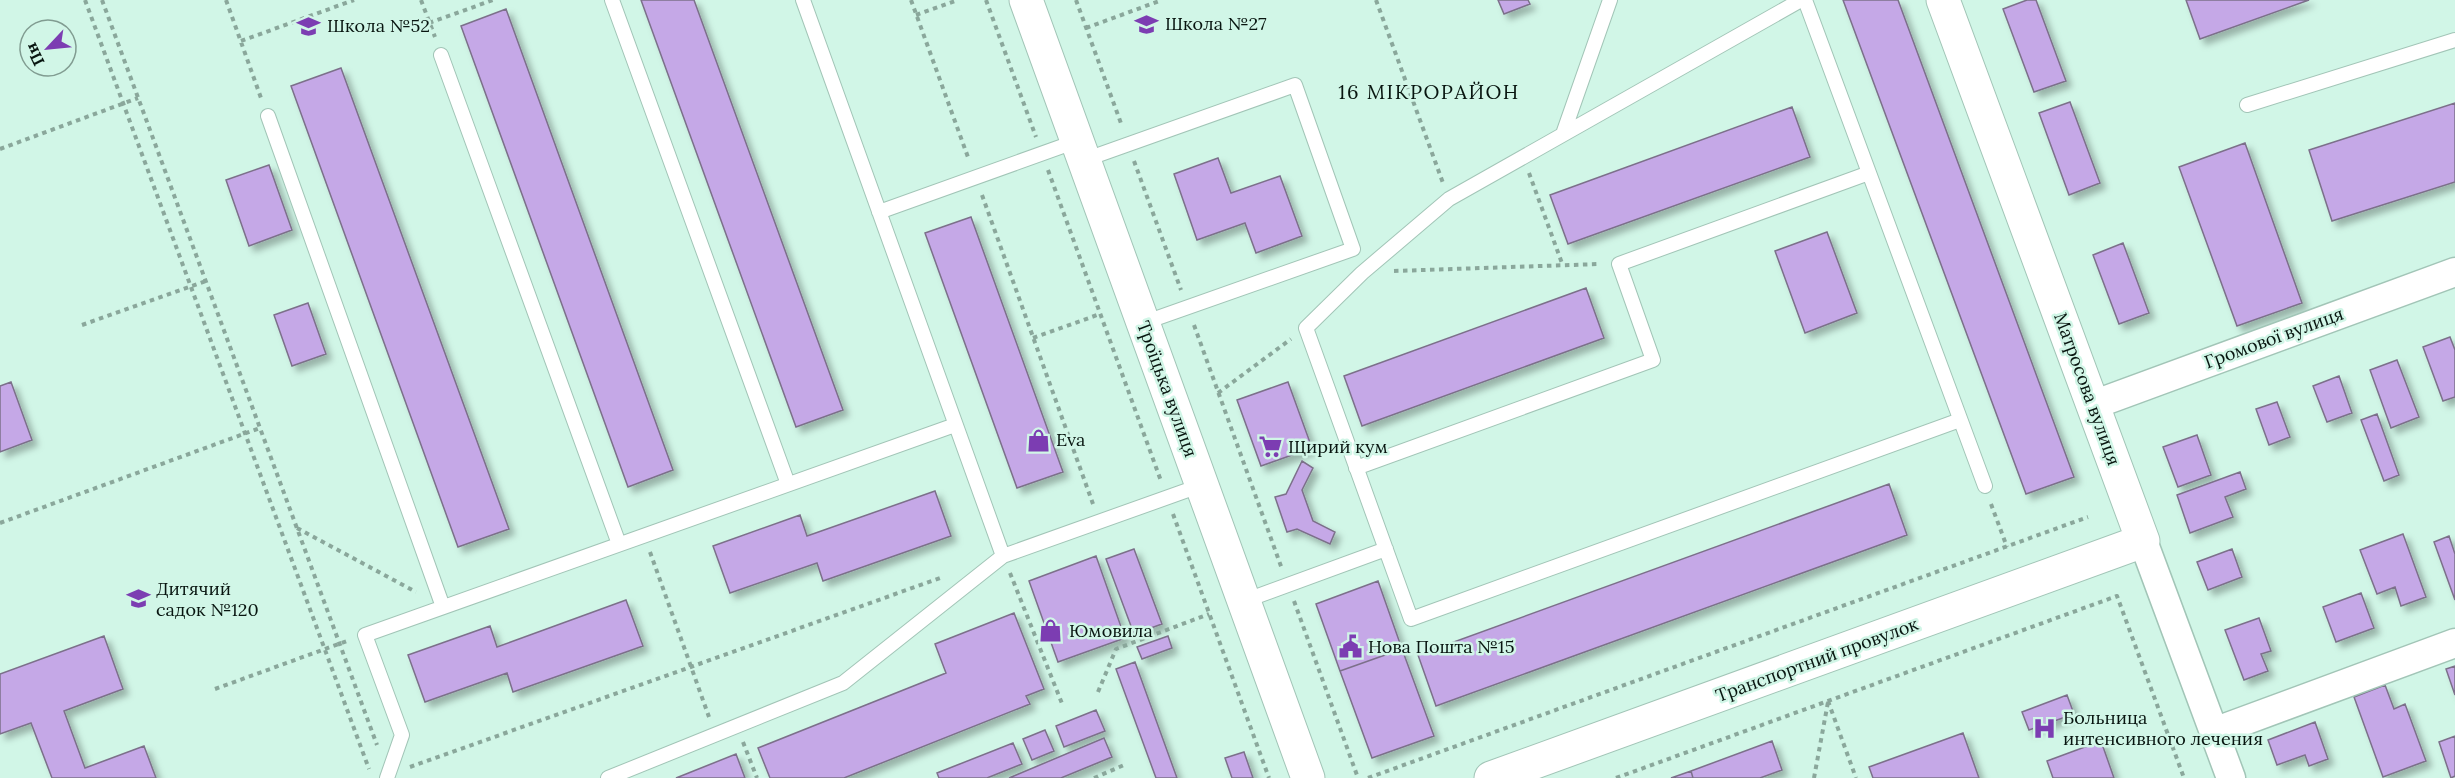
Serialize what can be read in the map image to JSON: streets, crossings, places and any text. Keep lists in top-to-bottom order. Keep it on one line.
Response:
{"streets":{"street":["Громової вулиця","Троїцька вулиця","Матросова вулиця","Транспортний провулок"]},"crossings":[["Громової вулиця","Матросова вулиця"],["Матросова вулиця","Транспортний провулок"]],"districts":["16 МІКРОРАЙОН"],"places":{"school or university":["Школа №27","Школа №52","Дитячий садок №120"],"shop":["Eva","Юмовила"],"supermarket":["Щирий кум"],"public building":["Нова Пошта №15"],"hospital":["Больница интенсивного лечения"]},"north":"bottom left"}
